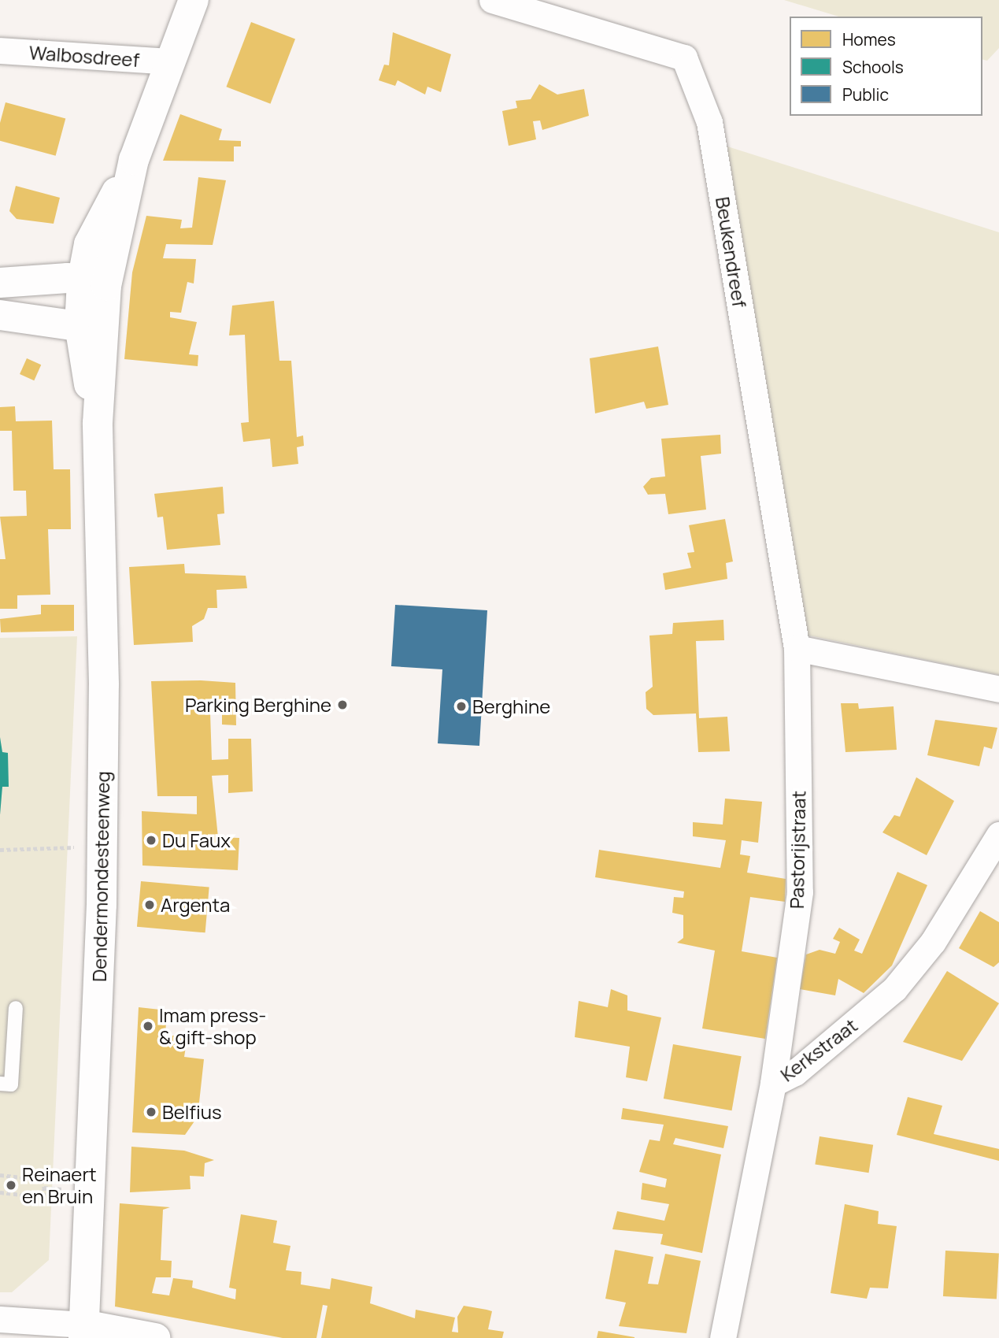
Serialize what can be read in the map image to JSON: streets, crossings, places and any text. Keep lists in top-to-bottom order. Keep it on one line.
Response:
{"streets":{"main road":["Dendermondesteenweg"],"street":["Walbosdreef","Beukendreef","Pastorijstraat","Kerkstraat"]},"crossings":[["Walbosdreef","Dendermondesteenweg"],["Beukendreef","Pastorijstraat"],["Pastorijstraat","Kerkstraat"]],"places":["Parking Berghine","Berghine","Du Faux","Argenta","Imam press- & gift-shop","Belfius","Reinaert en Bruin"],"legend":["Homes","Schools","Public"]}
